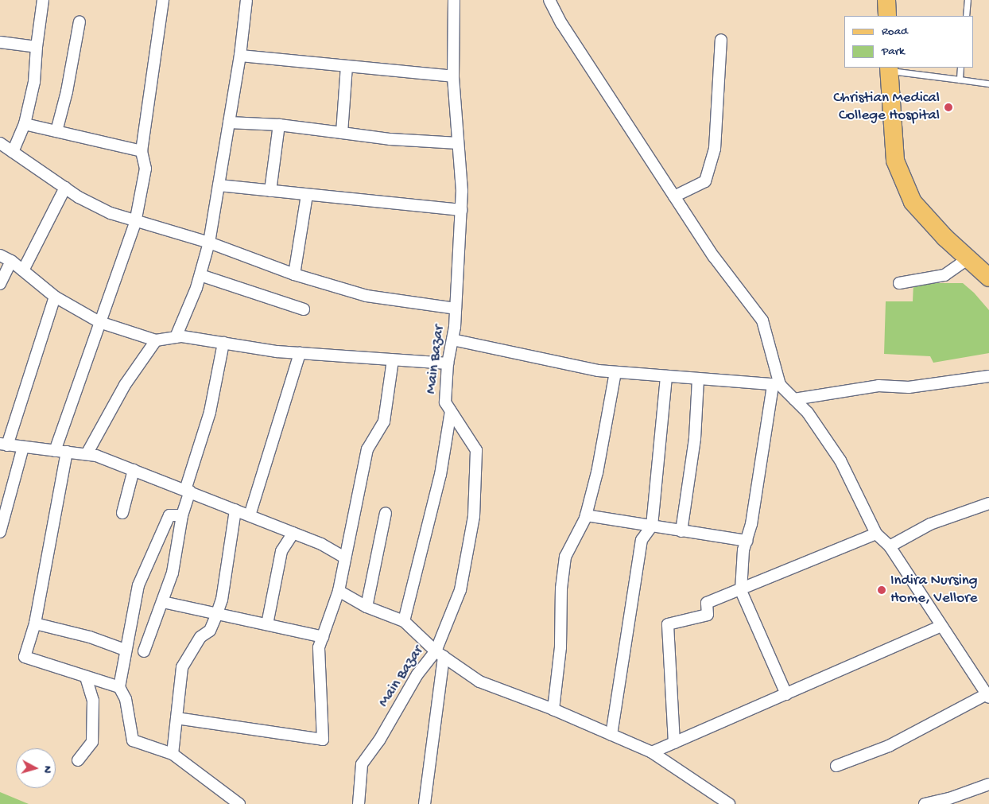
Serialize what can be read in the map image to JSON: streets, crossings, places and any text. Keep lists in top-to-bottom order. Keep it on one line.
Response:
{"streets":{"street":["Main Bazar"]},"places":["Christian Medical College Hospital","Indira Nursing Home, Vellore"],"legend":["Road","Park"],"north":"right"}
